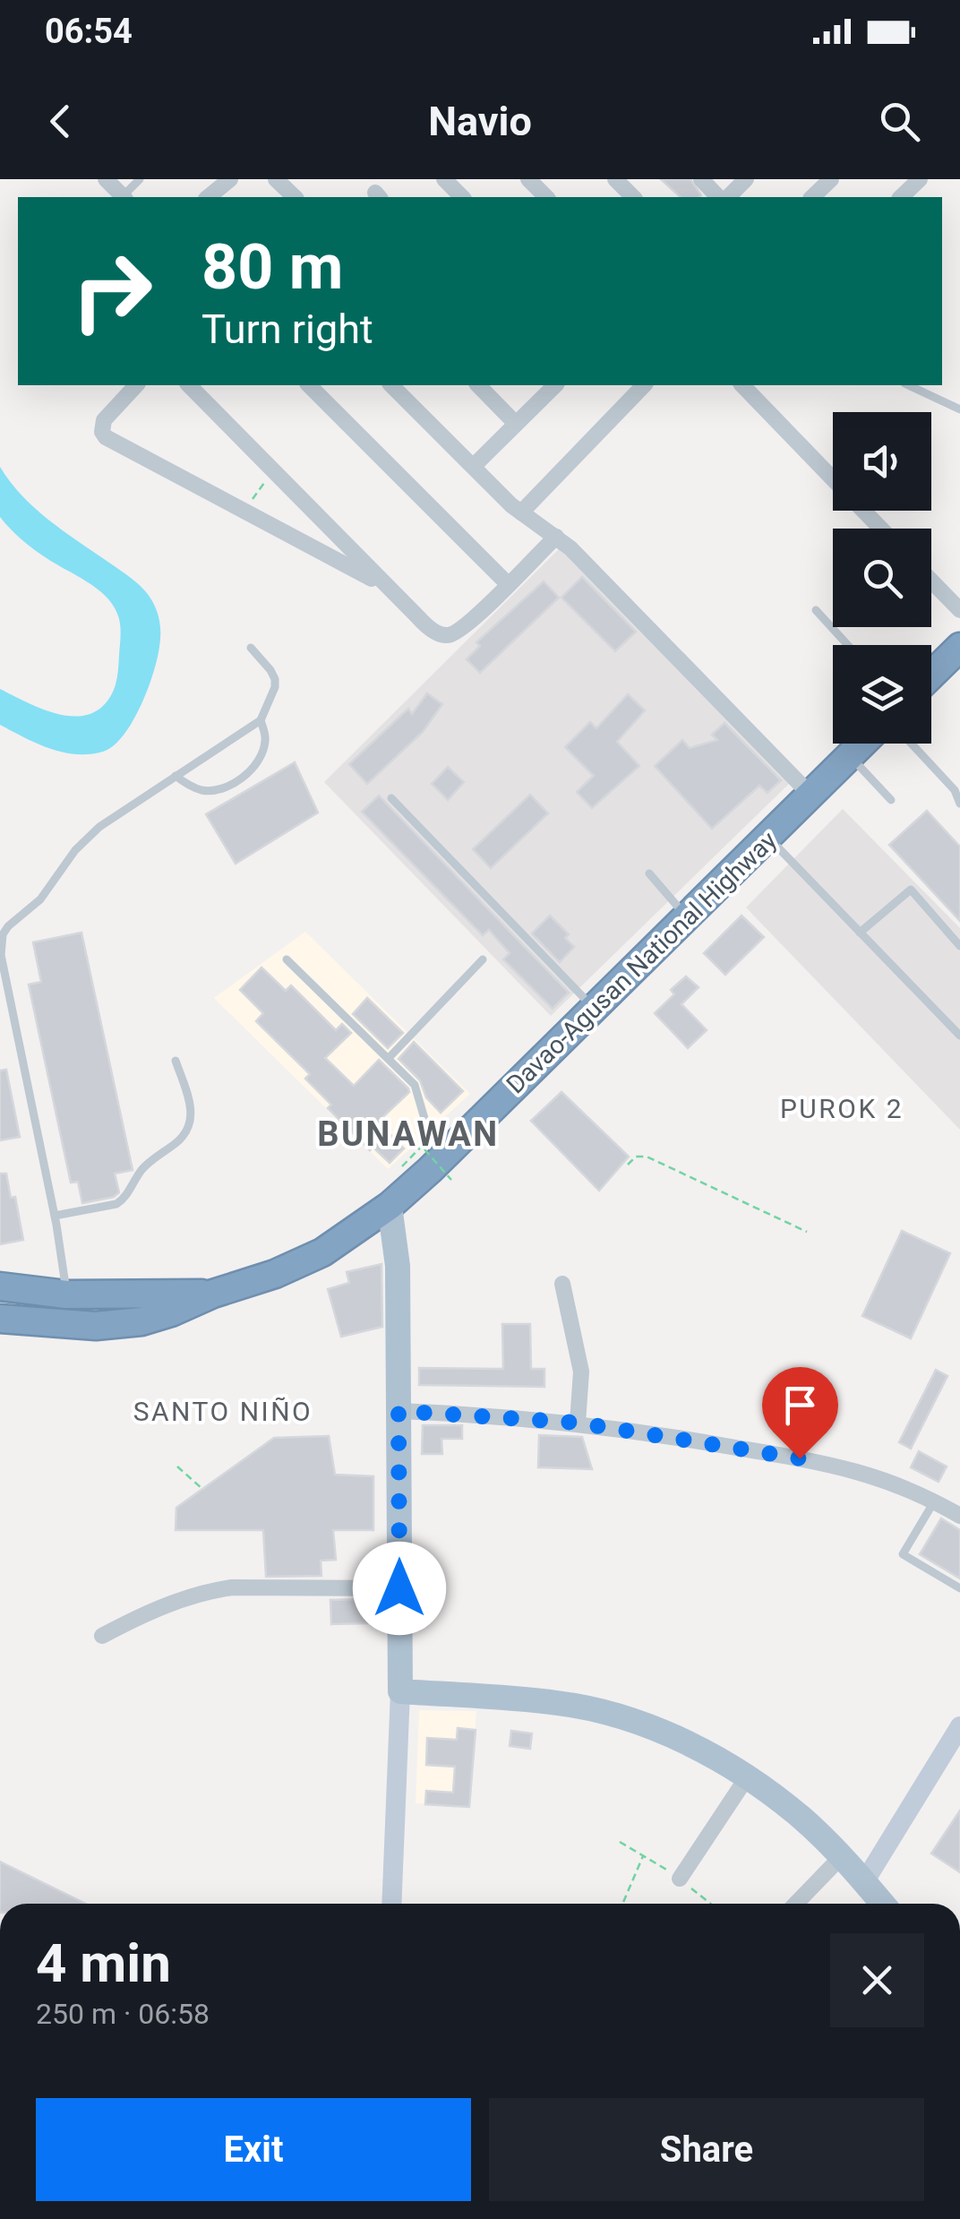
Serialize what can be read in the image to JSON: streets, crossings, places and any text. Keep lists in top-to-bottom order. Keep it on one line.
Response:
{"streets":{"highway":["Davao-Agusan National Highway"]},"districts":["PUROK 2","BUNAWAN","SANTO NIÑO"],"page":{"status":"06:54","header":"Navio","turn":["80 m","Turn right"],"heading":["4 min","250 m · 06:58"],"buttons":["Exit","Share"]}}
